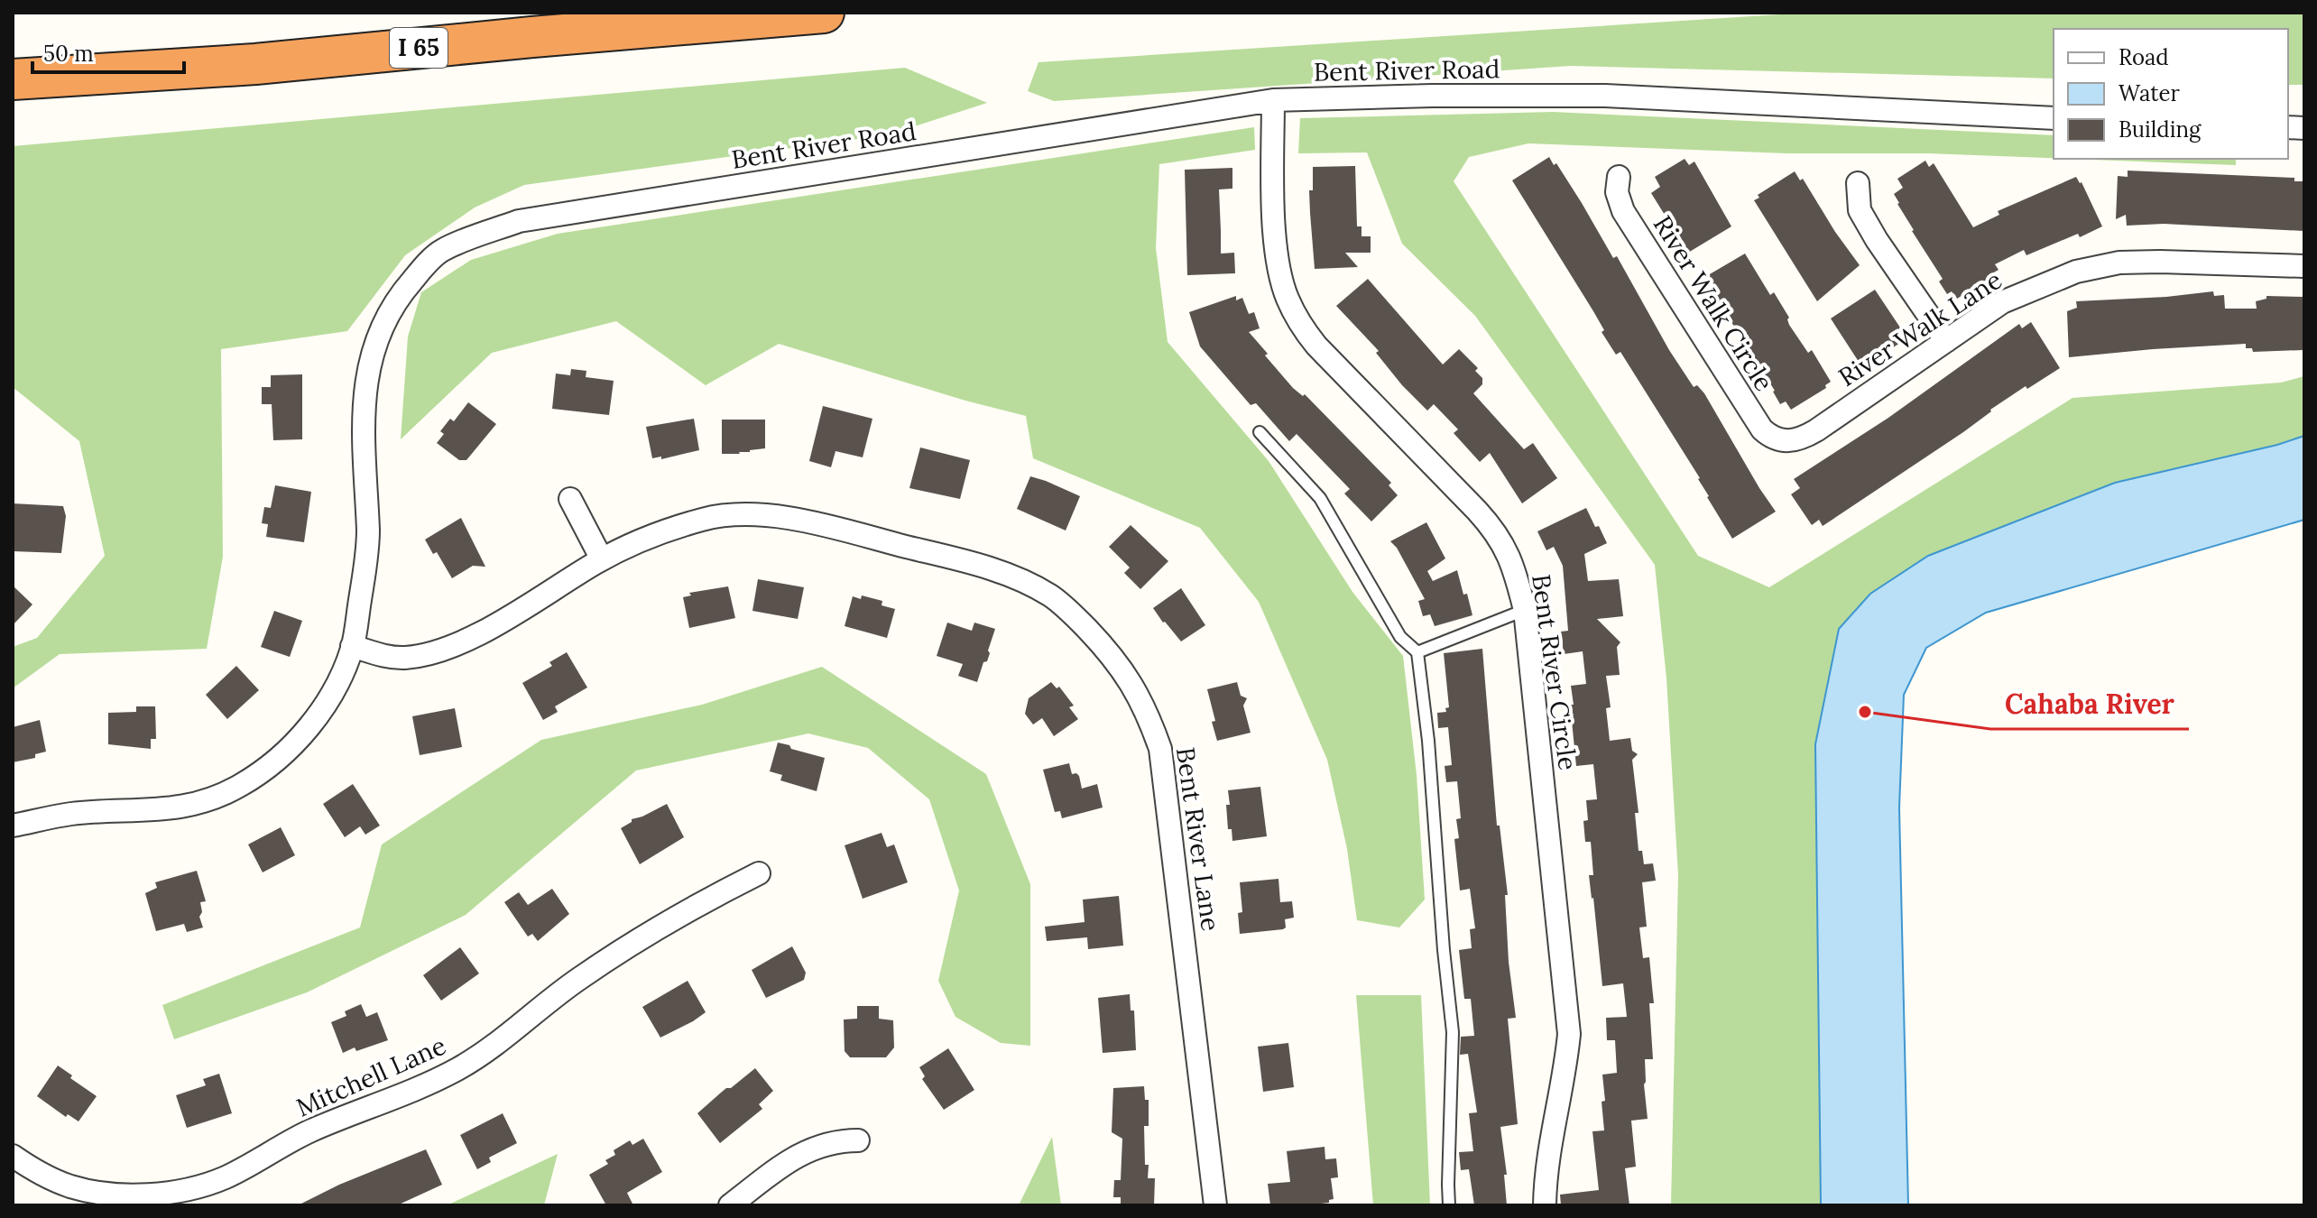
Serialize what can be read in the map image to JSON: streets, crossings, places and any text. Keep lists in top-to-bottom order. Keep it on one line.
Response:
{"streets":{"highway":["I 65"],"street":["Bent River Road","River Walk Circle","River Walk Lane","Bent River Circle","Bent River Lane","Mitchell Lane"]},"crossings":[["Bent River Road","Bent River Circle"],["Bent River Road","Bent River Lane"],["River Walk Circle","River Walk Lane"]],"places":["Cahaba River"],"legend":["Road","Water","Building"],"scale_bar":"50 m"}
